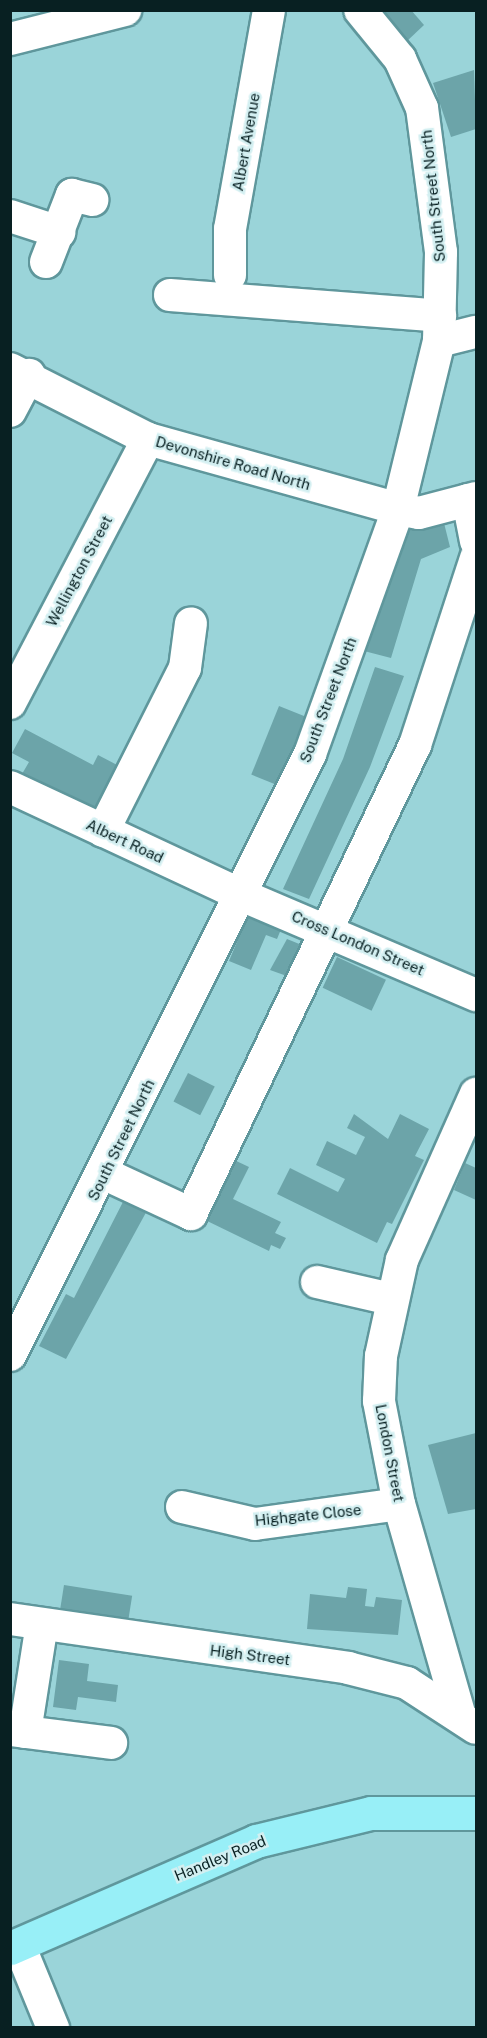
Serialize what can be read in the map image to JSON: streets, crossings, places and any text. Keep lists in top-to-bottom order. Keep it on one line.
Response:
{"streets":{"main road":["Handley Road"],"street":["Albert Avenue","South Street North","Devonshire Road North","Wellington Street","Albert Road","Cross London Street","London Street","Highgate Close","High Street"]},"crossings":[["South Street North","Devonshire Road North"],["South Street North","Albert Road"],["South Street North","Cross London Street"],["Devonshire Road North","Wellington Street"],["Albert Road","Cross London Street"],["London Street","Highgate Close"],["London Street","High Street"]]}
